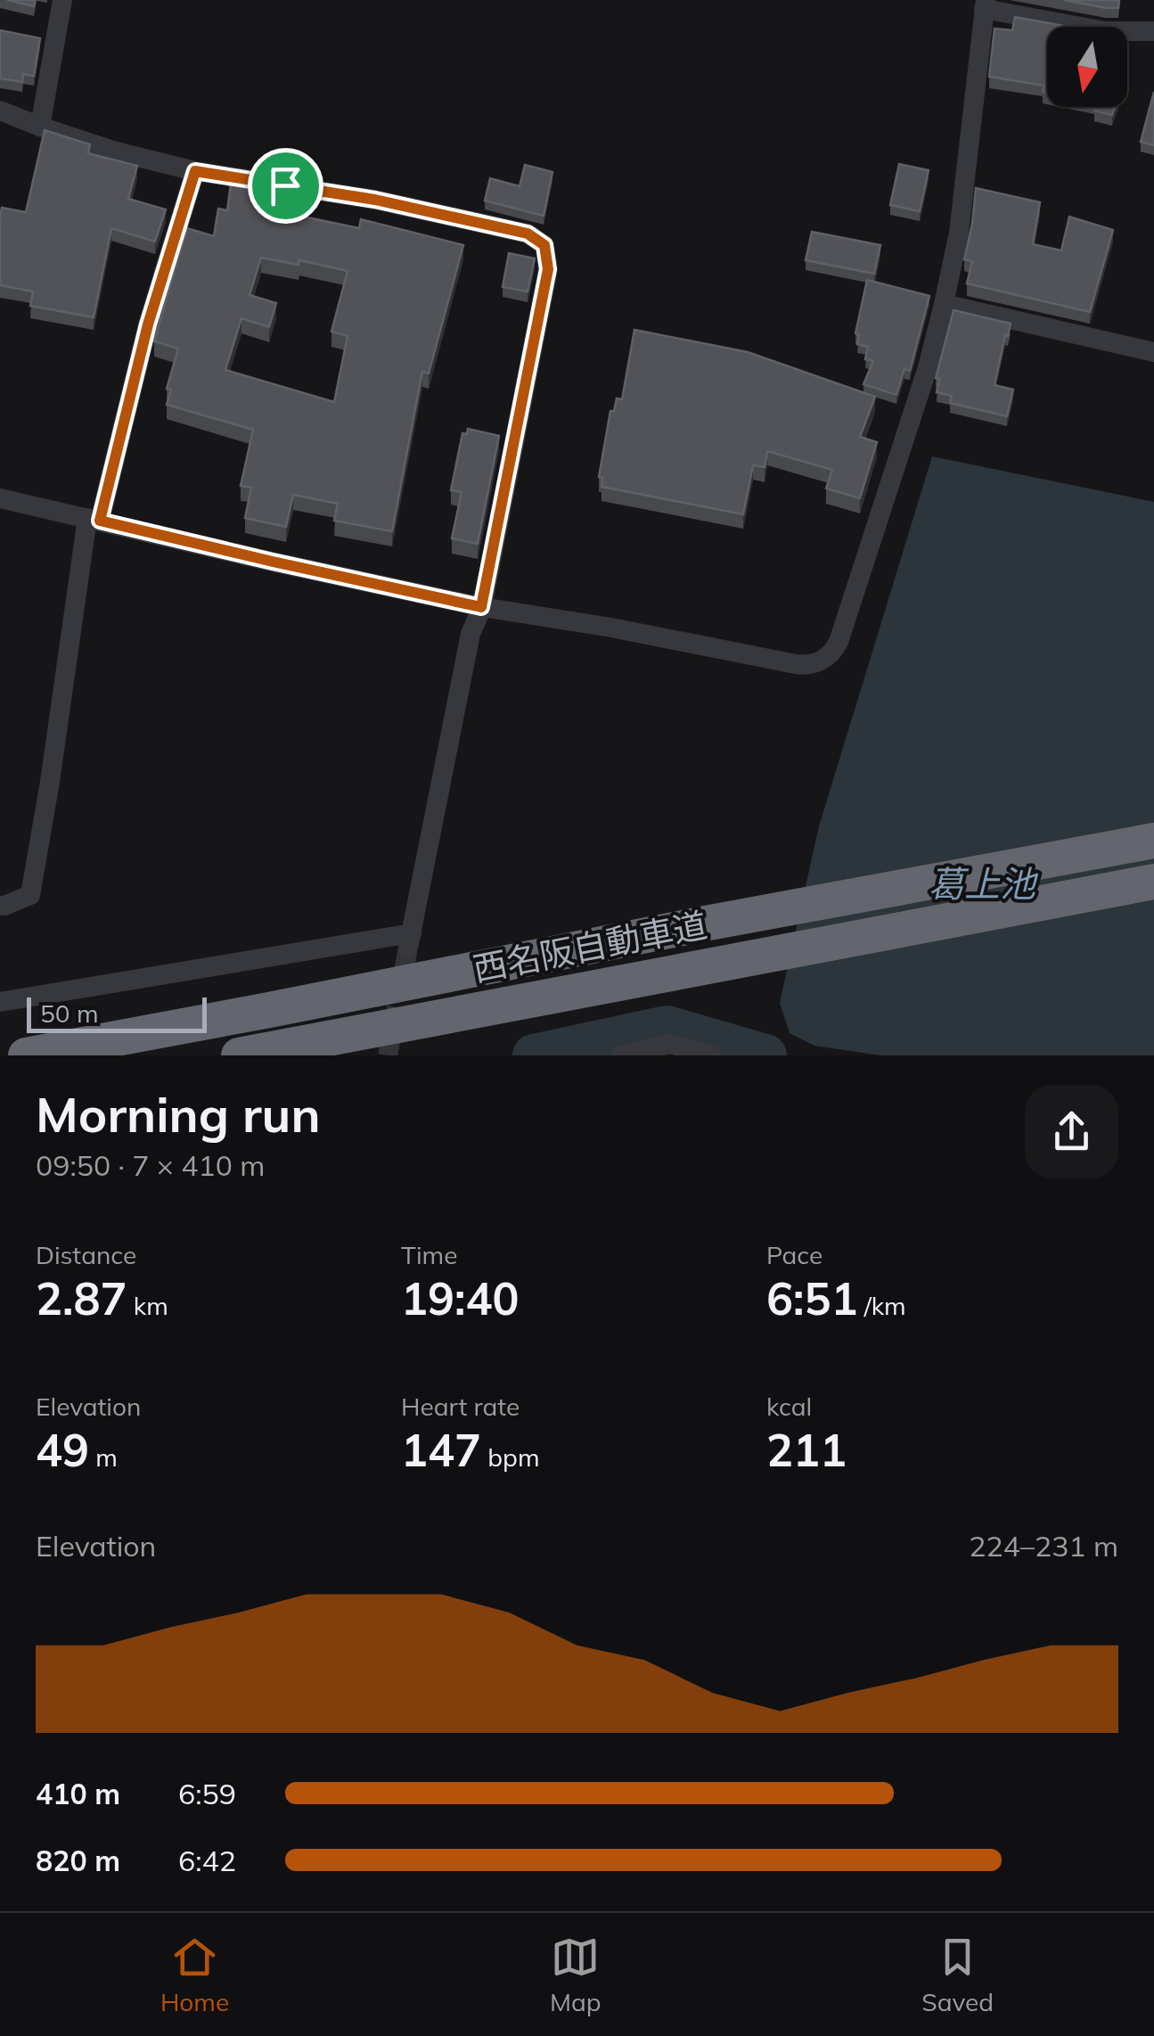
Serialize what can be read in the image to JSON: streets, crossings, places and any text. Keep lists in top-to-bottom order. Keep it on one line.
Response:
{"streets":{"highway":["西名阪自動車道"]},"water":["葛上池"],"scale_bar":"50 m","north":"bottom","page":{"scale":"50 m","heading":["Morning run","09:50 · 7 × 410 m"],"stats":[["Distance","2.87 km"],["Time","19:40"],["Pace","6:51 /km"],["Elevation","49 m"],["Heart rate","147 bpm"],["kcal","211"]],"chart":["Elevation","224–231 m"],"list":[{"name":"410 m","note":"6:59"},{"name":"820 m","note":"6:42"}],"tabs":["Home","Map","Saved"]}}
